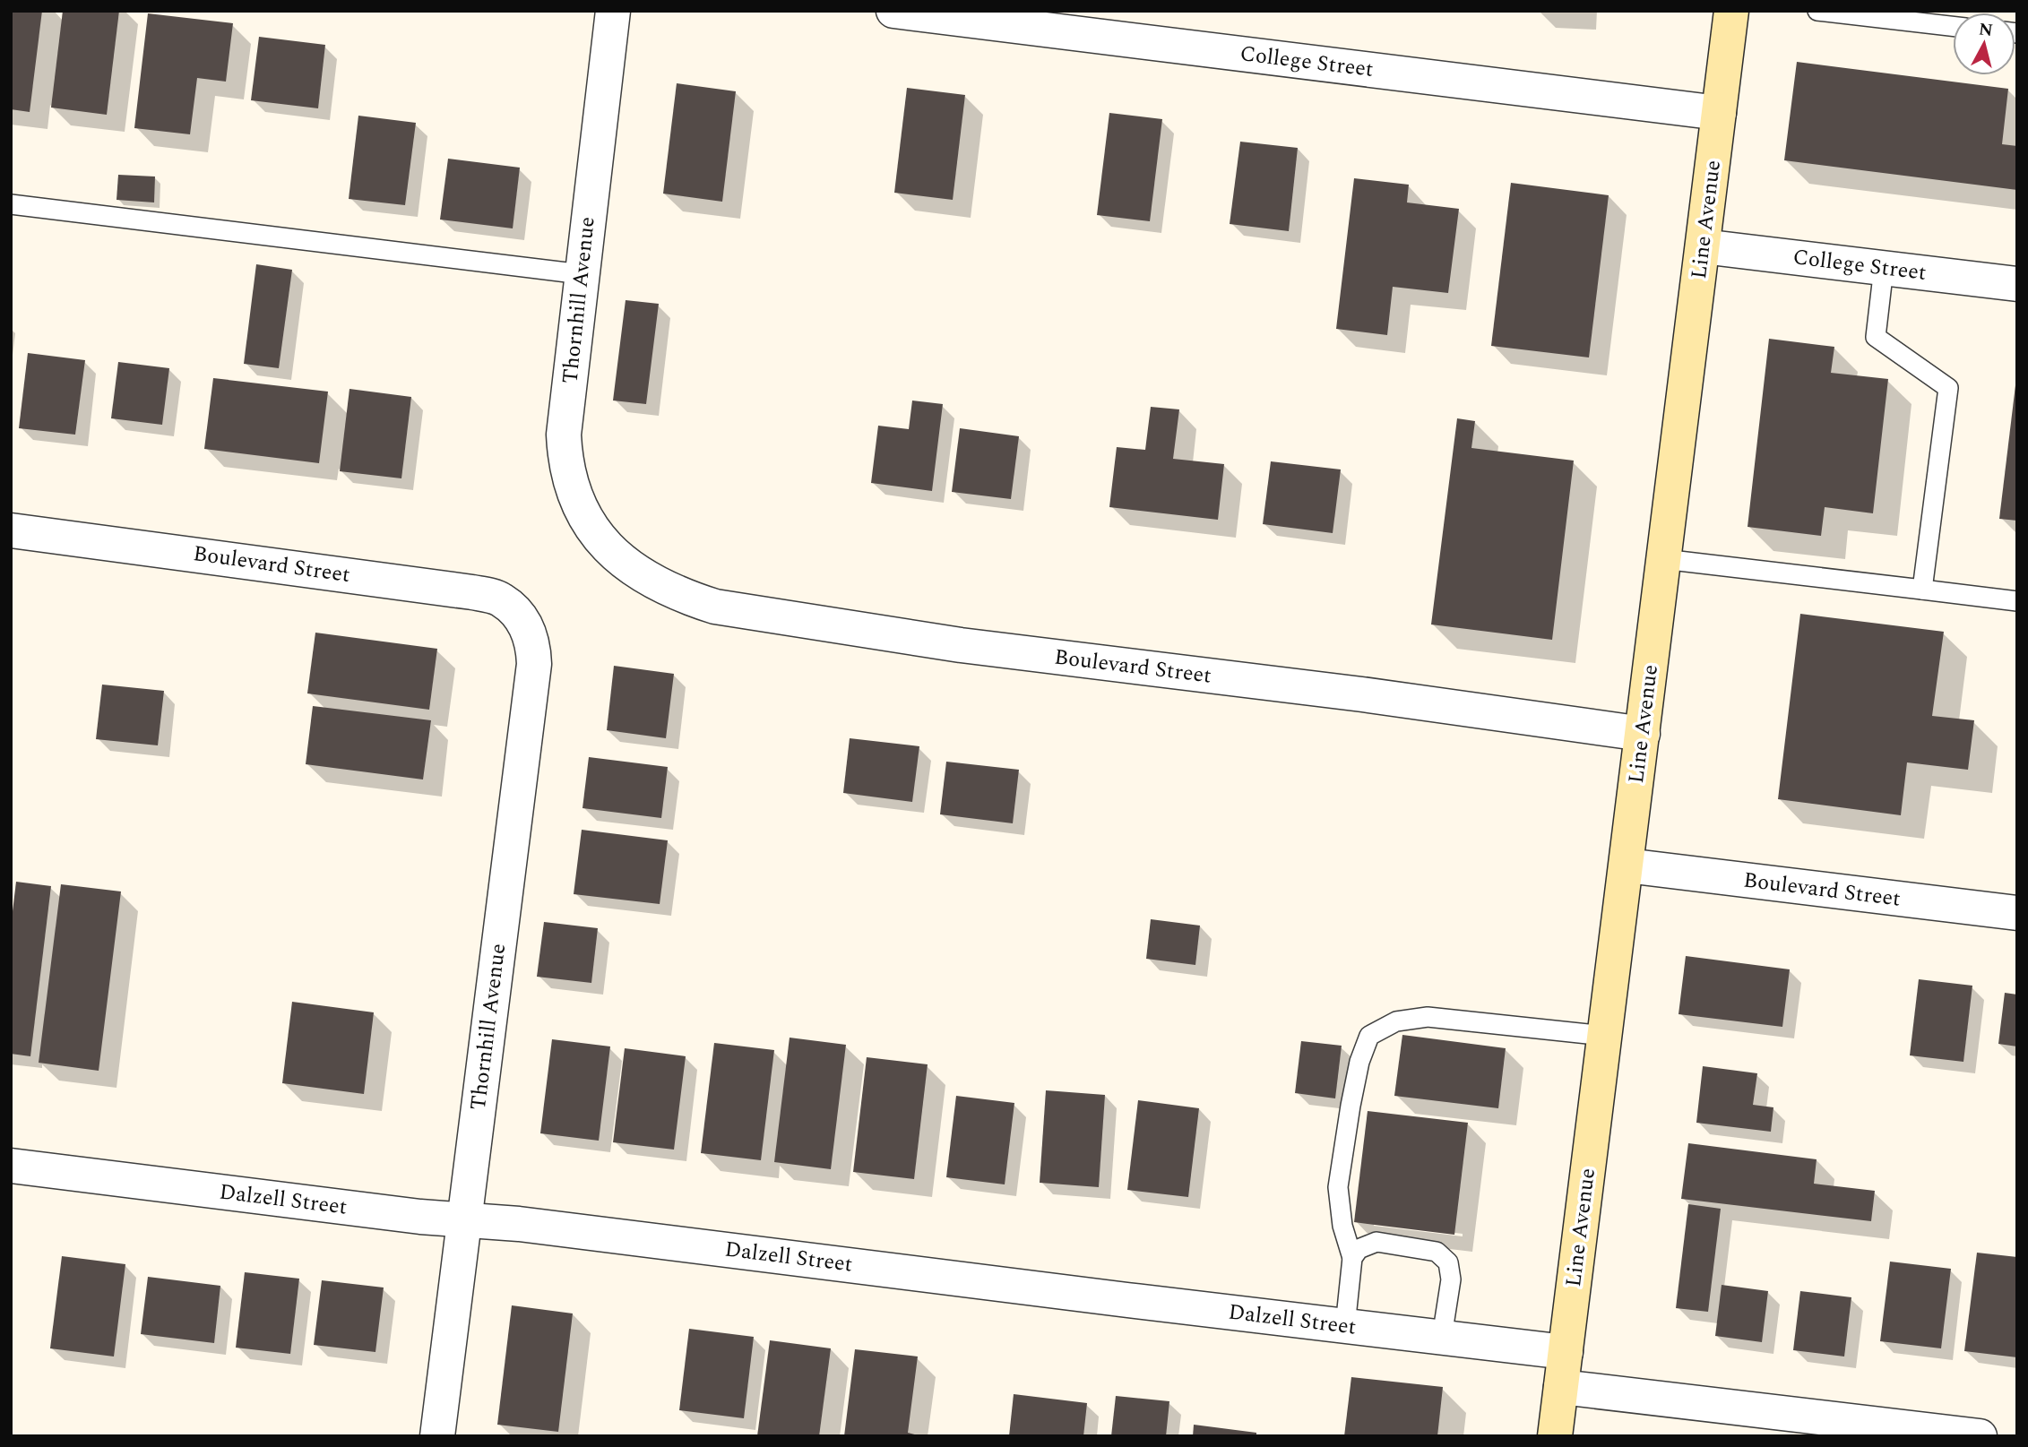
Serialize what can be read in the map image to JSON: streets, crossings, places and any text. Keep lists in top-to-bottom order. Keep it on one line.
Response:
{"streets":{"main road":["Line Avenue"],"street":["College Street","Thornhill Avenue","Boulevard Street","Dalzell Street"]},"crossings":[["College Street","Line Avenue"],["Line Avenue","Boulevard Street"],["Line Avenue","Dalzell Street"],["Thornhill Avenue","Boulevard Street"],["Thornhill Avenue","Dalzell Street"]],"north":"top"}
